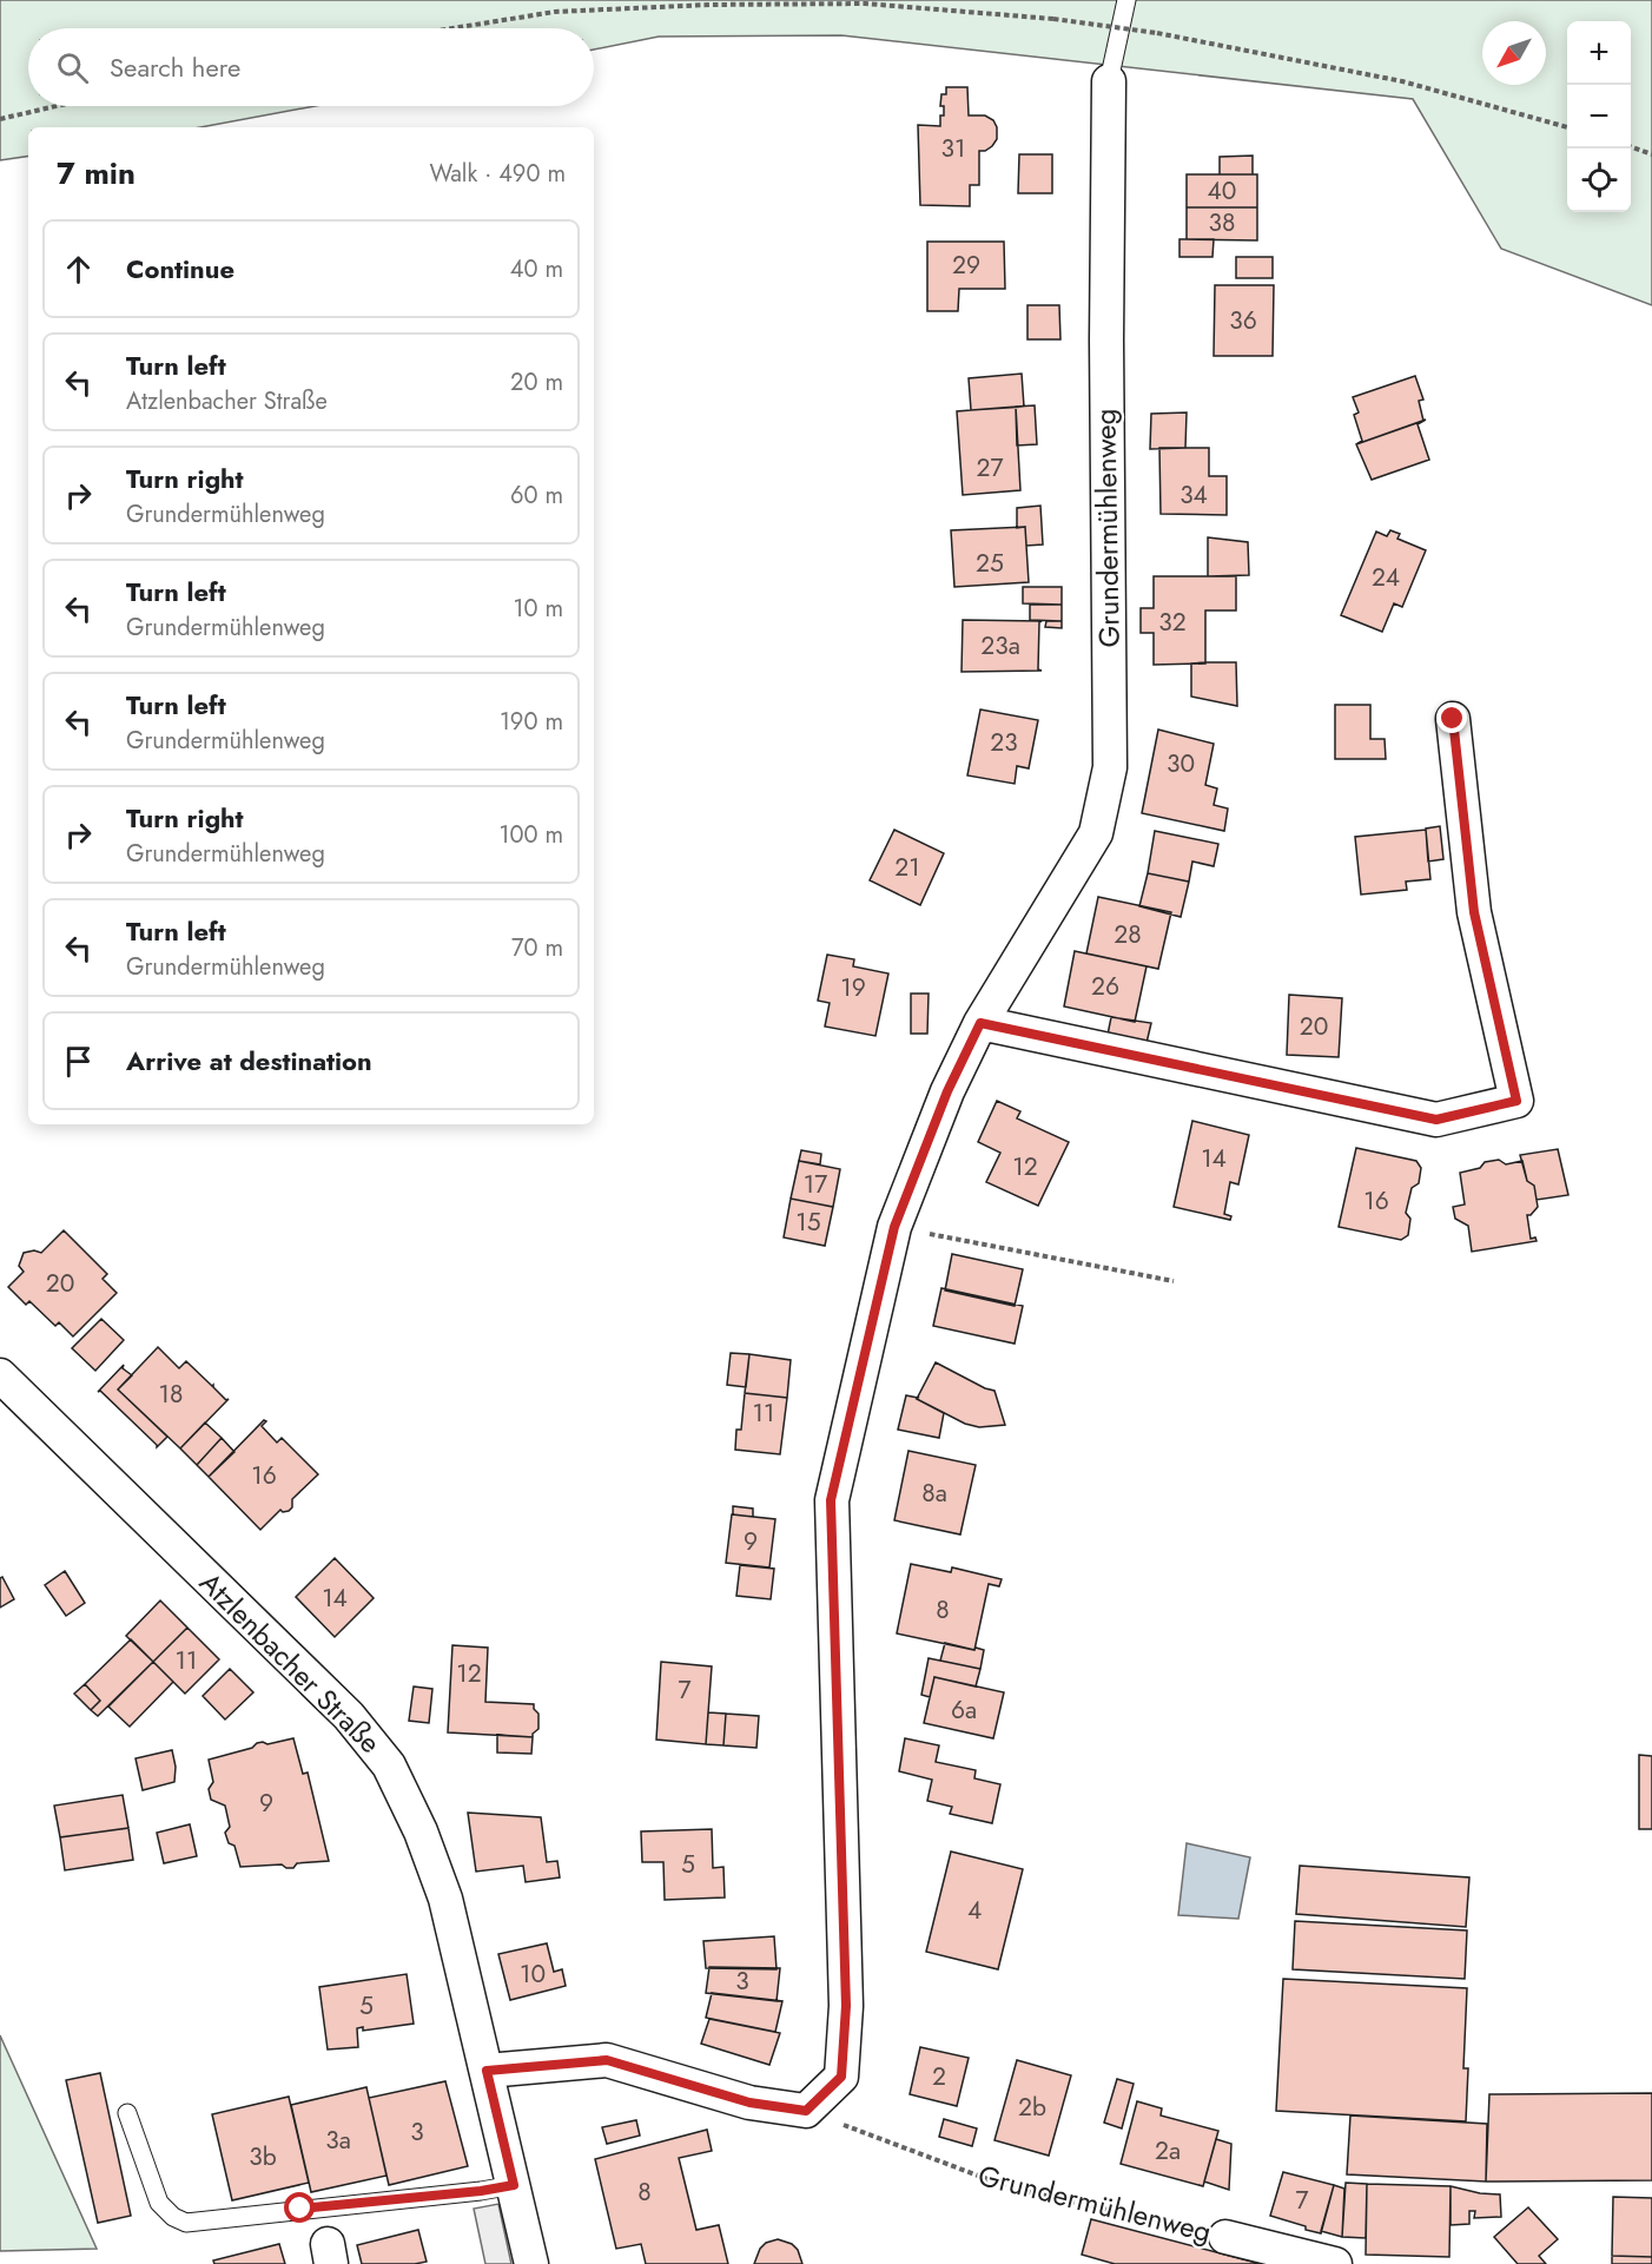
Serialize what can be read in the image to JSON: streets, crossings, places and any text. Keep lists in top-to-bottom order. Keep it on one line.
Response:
{"streets":{"street":["Grundermühlenweg","Atzlenbacher Straße"]},"house_numbers":["31","40","38","29","36","27","34","25","24","32","23a","23","30","21","28","26","19","20","14","12","17","16","15","20","18","11","16","8a","9","14","8","11","12","7","6a","9","5","4","10","3","5","2","2b","3","3a","2a","3b","8","7"],"north":"bottom left","page":{"map_buttons":["+","−"],"search":"Search here","heading":["7 min","Walk · 490 m"],"list":[["Continue","40 m"],["Turn left","Atzlenbacher Straße","20 m"],["Turn right","Grundermühlenweg","60 m"],["Turn left","Grundermühlenweg","10 m"],["Turn left","Grundermühlenweg","190 m"],["Turn right","Grundermühlenweg","100 m"],["Turn left","Grundermühlenweg","70 m"],"Arrive at destination"]}}
